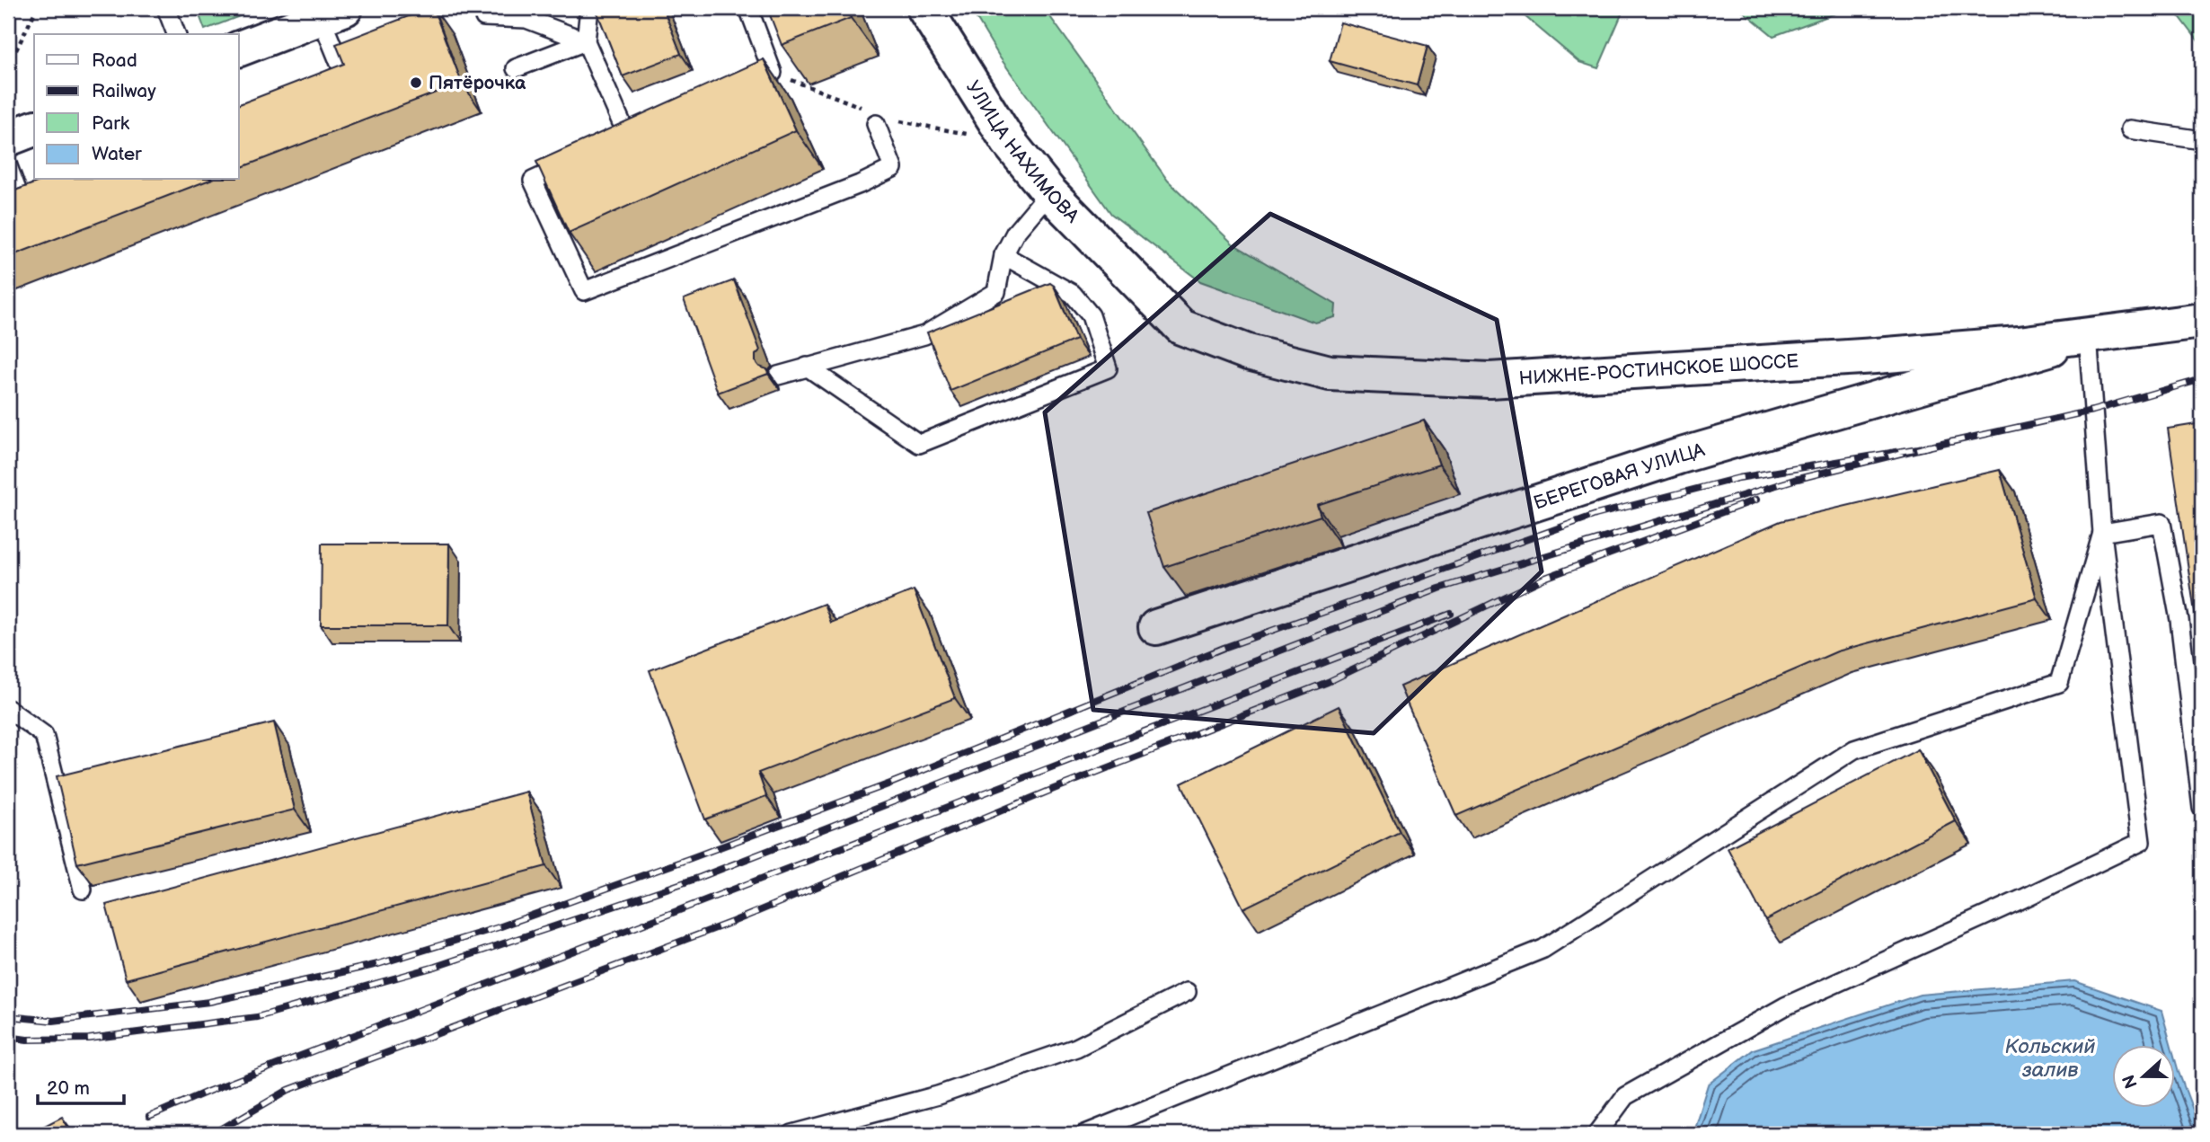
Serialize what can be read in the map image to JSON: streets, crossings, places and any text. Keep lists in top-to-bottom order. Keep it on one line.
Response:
{"streets":{"street":["УЛИЦА НАХИМОВА","НИЖНЕ-РОСТИНСКОЕ ШОССЕ","БЕРЕГОВАЯ УЛИЦА"]},"crossings":[["УЛИЦА НАХИМОВА","НИЖНЕ-РОСТИНСКОЕ ШОССЕ"],["НИЖНЕ-РОСТИНСКОЕ ШОССЕ","БЕРЕГОВАЯ УЛИЦА"]],"water":["Кольский залив"],"places":["Пятёрочка"],"legend":["Road","Railway","Park","Water"],"scale_bar":"20 m","north":"left"}
